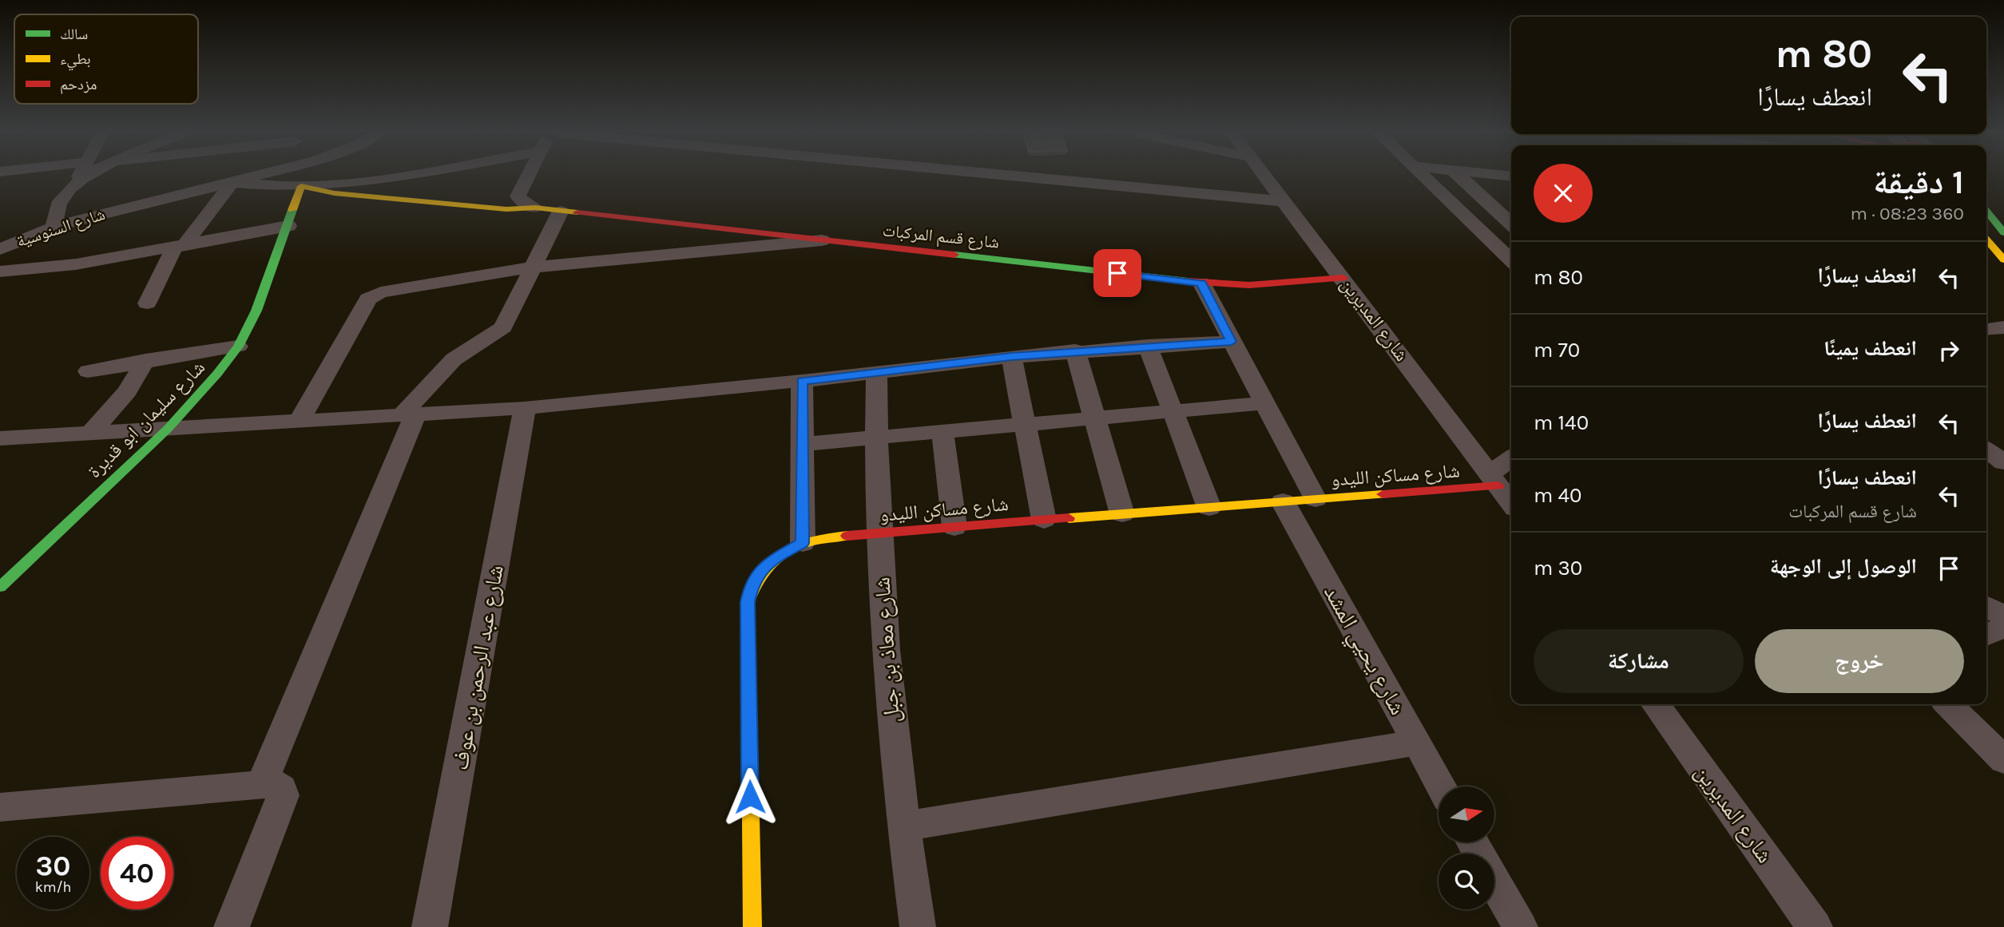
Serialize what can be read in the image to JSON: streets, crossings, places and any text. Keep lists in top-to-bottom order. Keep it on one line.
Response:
{"streets":{"street":["شارع السنوسية","شارع قسم المركبات","شارع المديرين","شارع سليمان ابو قديرة","شارع مساكن الليدو","شارع معاذ بن جبل","شارع يحيي المشد","شارع عبد الرحمن بن عوف"]},"crossings":[["شارع قسم المركبات","شارع المديرين"],["شارع قسم المركبات","شارع سليمان ابو قديرة"],["شارع المديرين","شارع مساكن الليدو"],["شارع مساكن الليدو","شارع معاذ بن جبل"],["شارع مساكن الليدو","شارع يحيي المشد"]],"legend":["سالك","بطيء","مزدحم"],"north":"right","page":{"turn":["80 m","انعطف يسارًا"],"heading":["1 دقيقة","360 m · 08:23"],"list":[{"name":"انعطف يسارًا","value":"80 m"},{"name":"انعطف يمينًا","value":"70 m"},{"name":"انعطف يسارًا","value":"140 m"},{"name":"انعطف يسارًا","note":"شارع قسم المركبات","value":"40 m"},{"name":"الوصول إلى الوجهة","value":"30 m"}],"buttons":["خروج","مشاركة"],"speed":"30 km/h","limit":"40"}}
